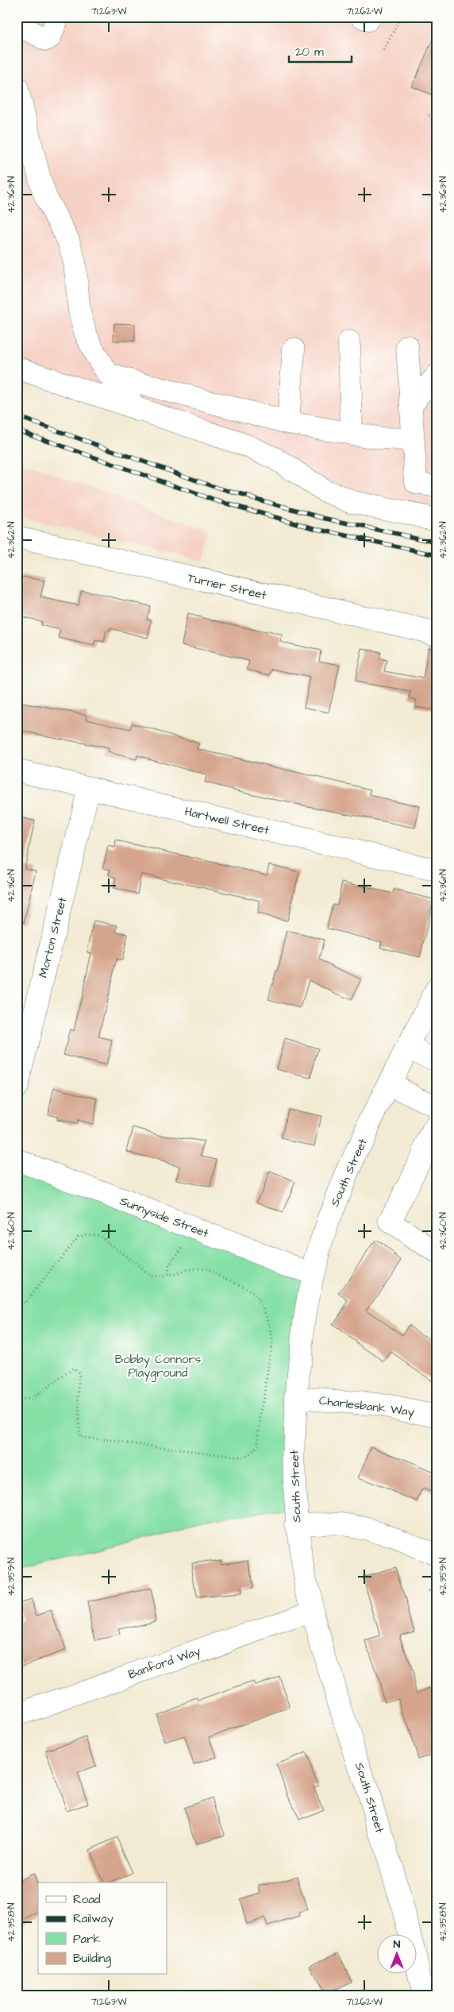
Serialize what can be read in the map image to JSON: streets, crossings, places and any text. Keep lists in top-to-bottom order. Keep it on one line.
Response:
{"streets":{"street":["Turner Street","Hartwell Street","Morton Street","South Street","Sunnyside Street","Charlesbank Way","Banford Way"]},"crossings":[["Hartwell Street","Morton Street"],["South Street","Sunnyside Street"],["South Street","Charlesbank Way"],["South Street","Banford Way"]],"parks":["Bobby Connors Playground"],"legend":["Road","Railway","Park","Building"],"scale_bar":"20 m","north":"top","coordinates":["71.263°W","71.262°W","42.363°N","42.362°N","42.361°N","42.360°N","42.359°N","42.358°N"]}
